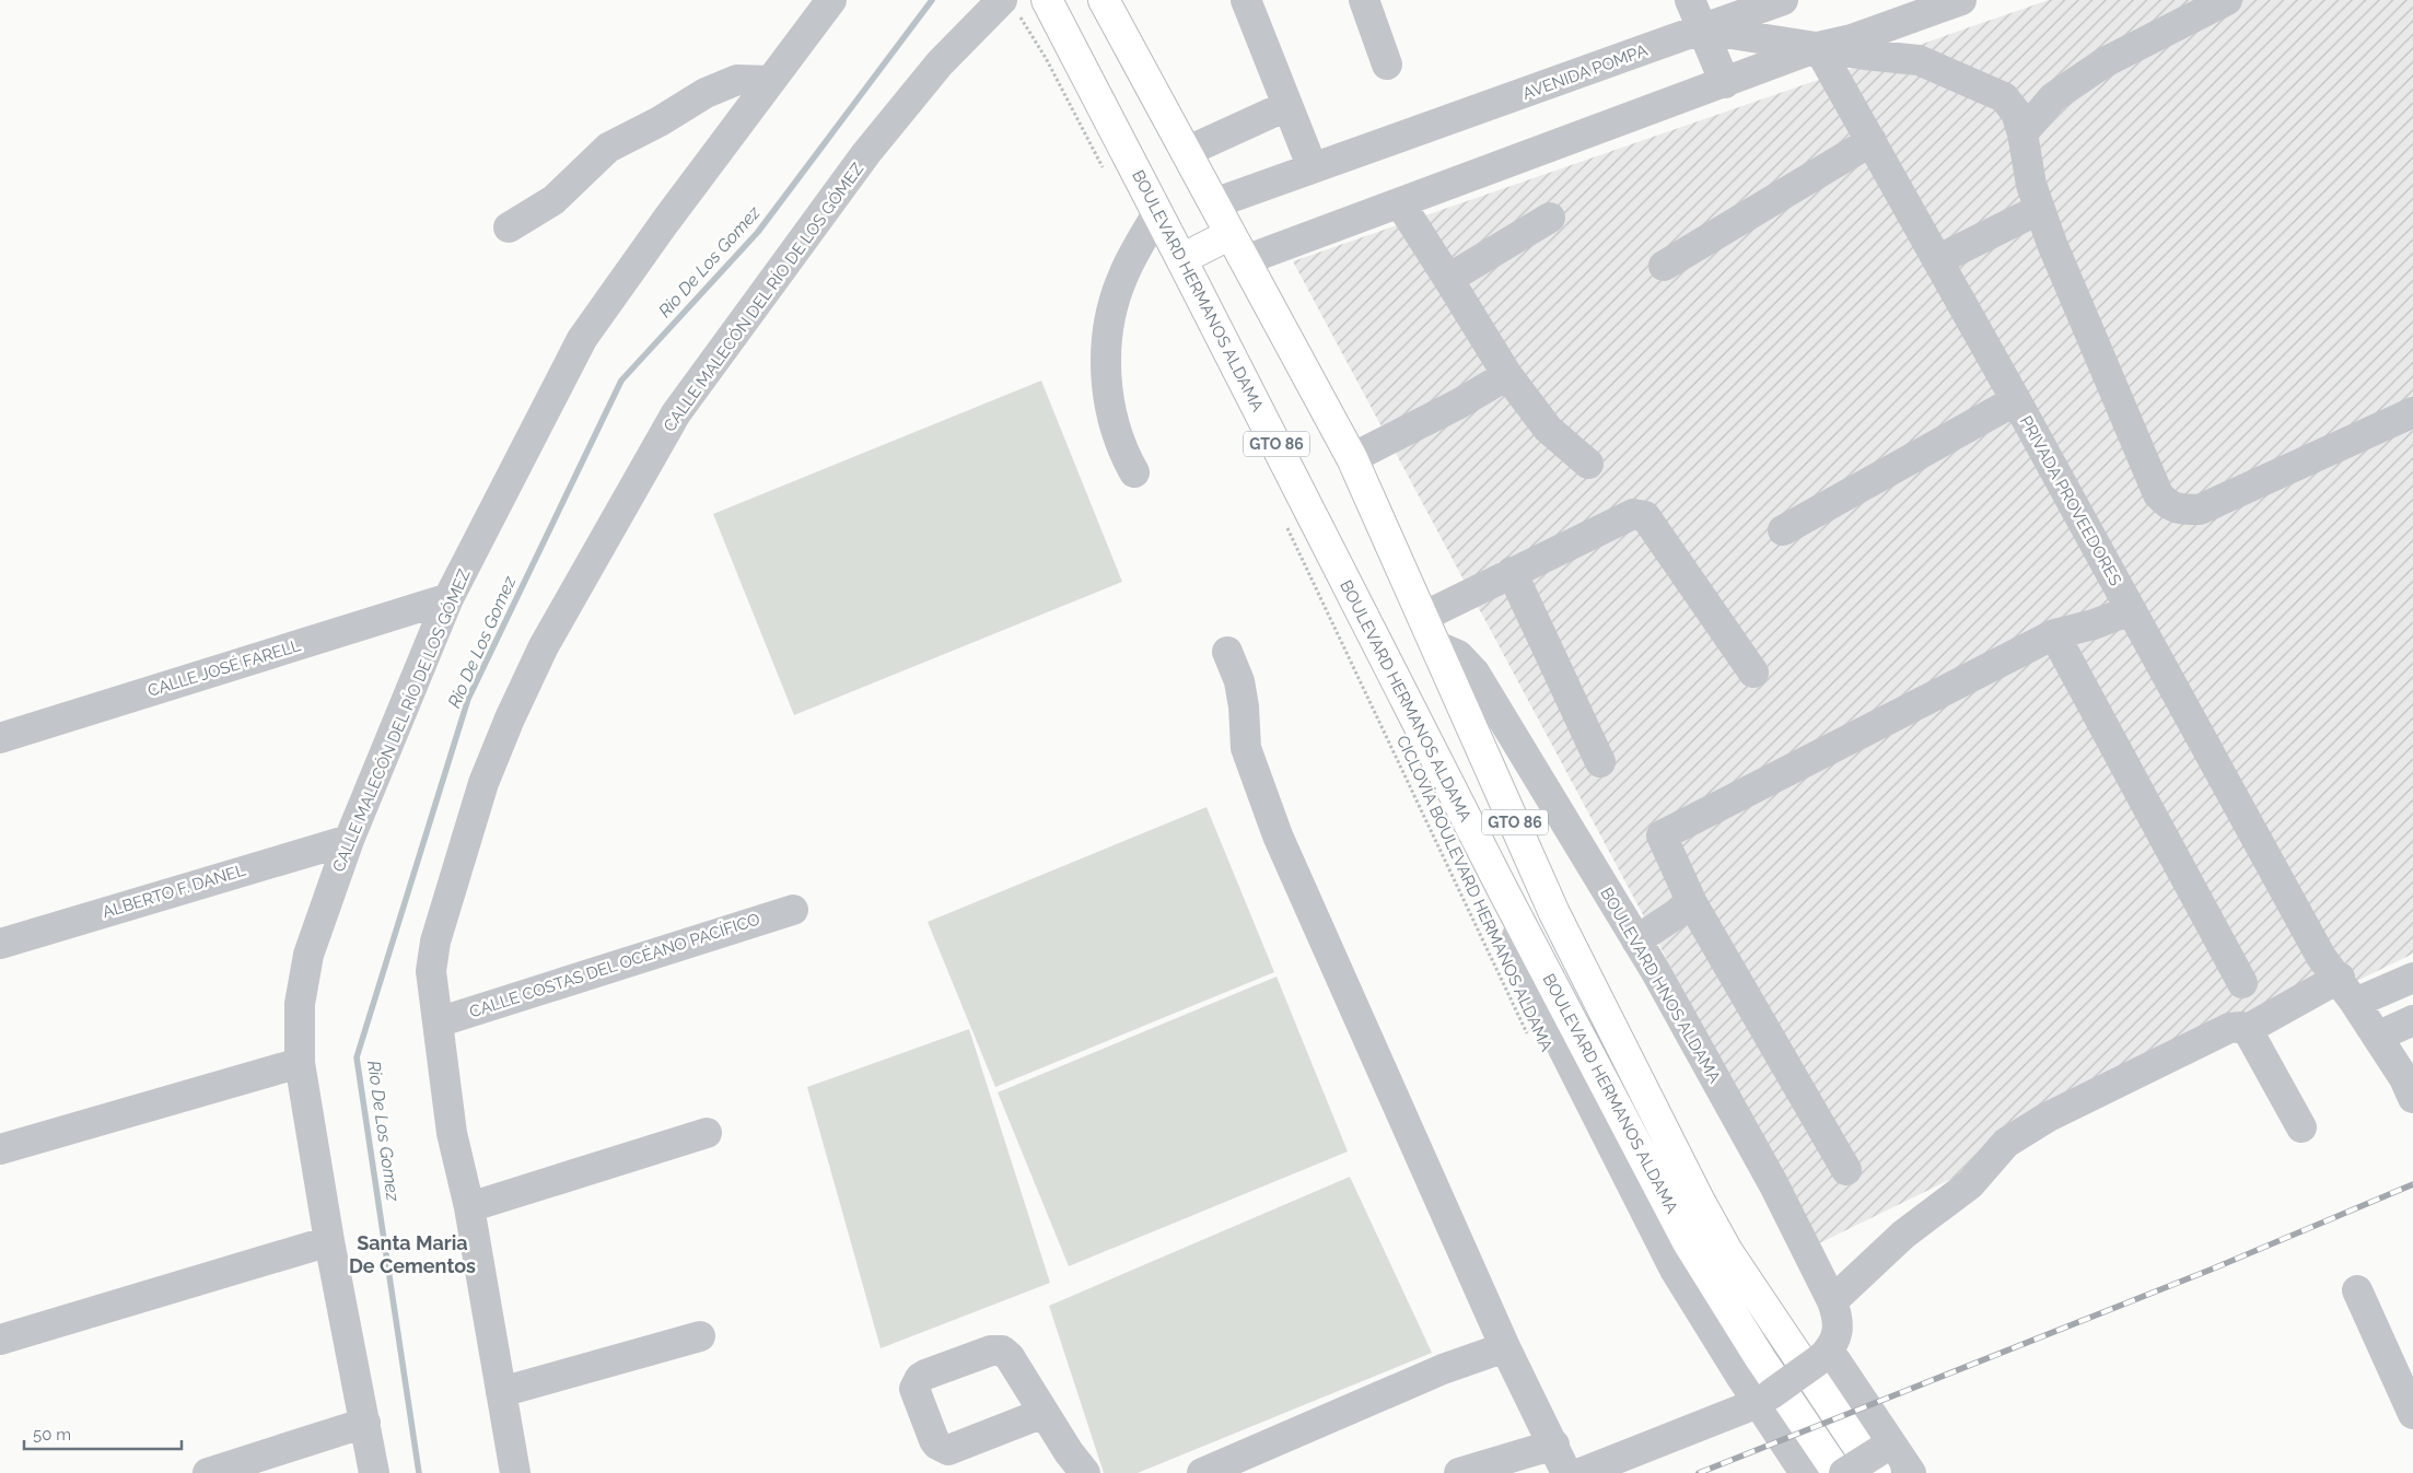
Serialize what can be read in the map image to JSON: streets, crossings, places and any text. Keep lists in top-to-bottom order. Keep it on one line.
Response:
{"streets":{"main road":["BOULEVARD HERMANOS ALDAMA","GTO 86"],"street":["AVENIDA POMPA","CALLE MALECÓN DEL RÍO DE LOS GÓMEZ","PRIVADA PROVEEDORES","CALLE JOSÉ FARELL","ALBERTO F. DANEL","CALLE COSTAS DEL OCÉANO PACÍFICO","BOULEVARD HNOS ALDAMA"],"path":["CICLOVÍA BOULEVARD HERMANOS ALDAMA"]},"crossings":[["AVENIDA POMPA","BOULEVARD HERMANOS ALDAMA"],["AVENIDA POMPA","PRIVADA PROVEEDORES"],["BOULEVARD HERMANOS ALDAMA","BOULEVARD HNOS ALDAMA"],["CALLE MALECÓN DEL RÍO DE LOS GÓMEZ","CALLE JOSÉ FARELL"],["CALLE MALECÓN DEL RÍO DE LOS GÓMEZ","ALBERTO F. DANEL"],["CALLE MALECÓN DEL RÍO DE LOS GÓMEZ","CALLE COSTAS DEL OCÉANO PACÍFICO"]],"districts":["Santa Maria De Cementos"],"water":["Rio De Los Gomez"],"scale_bar":"50 m"}
